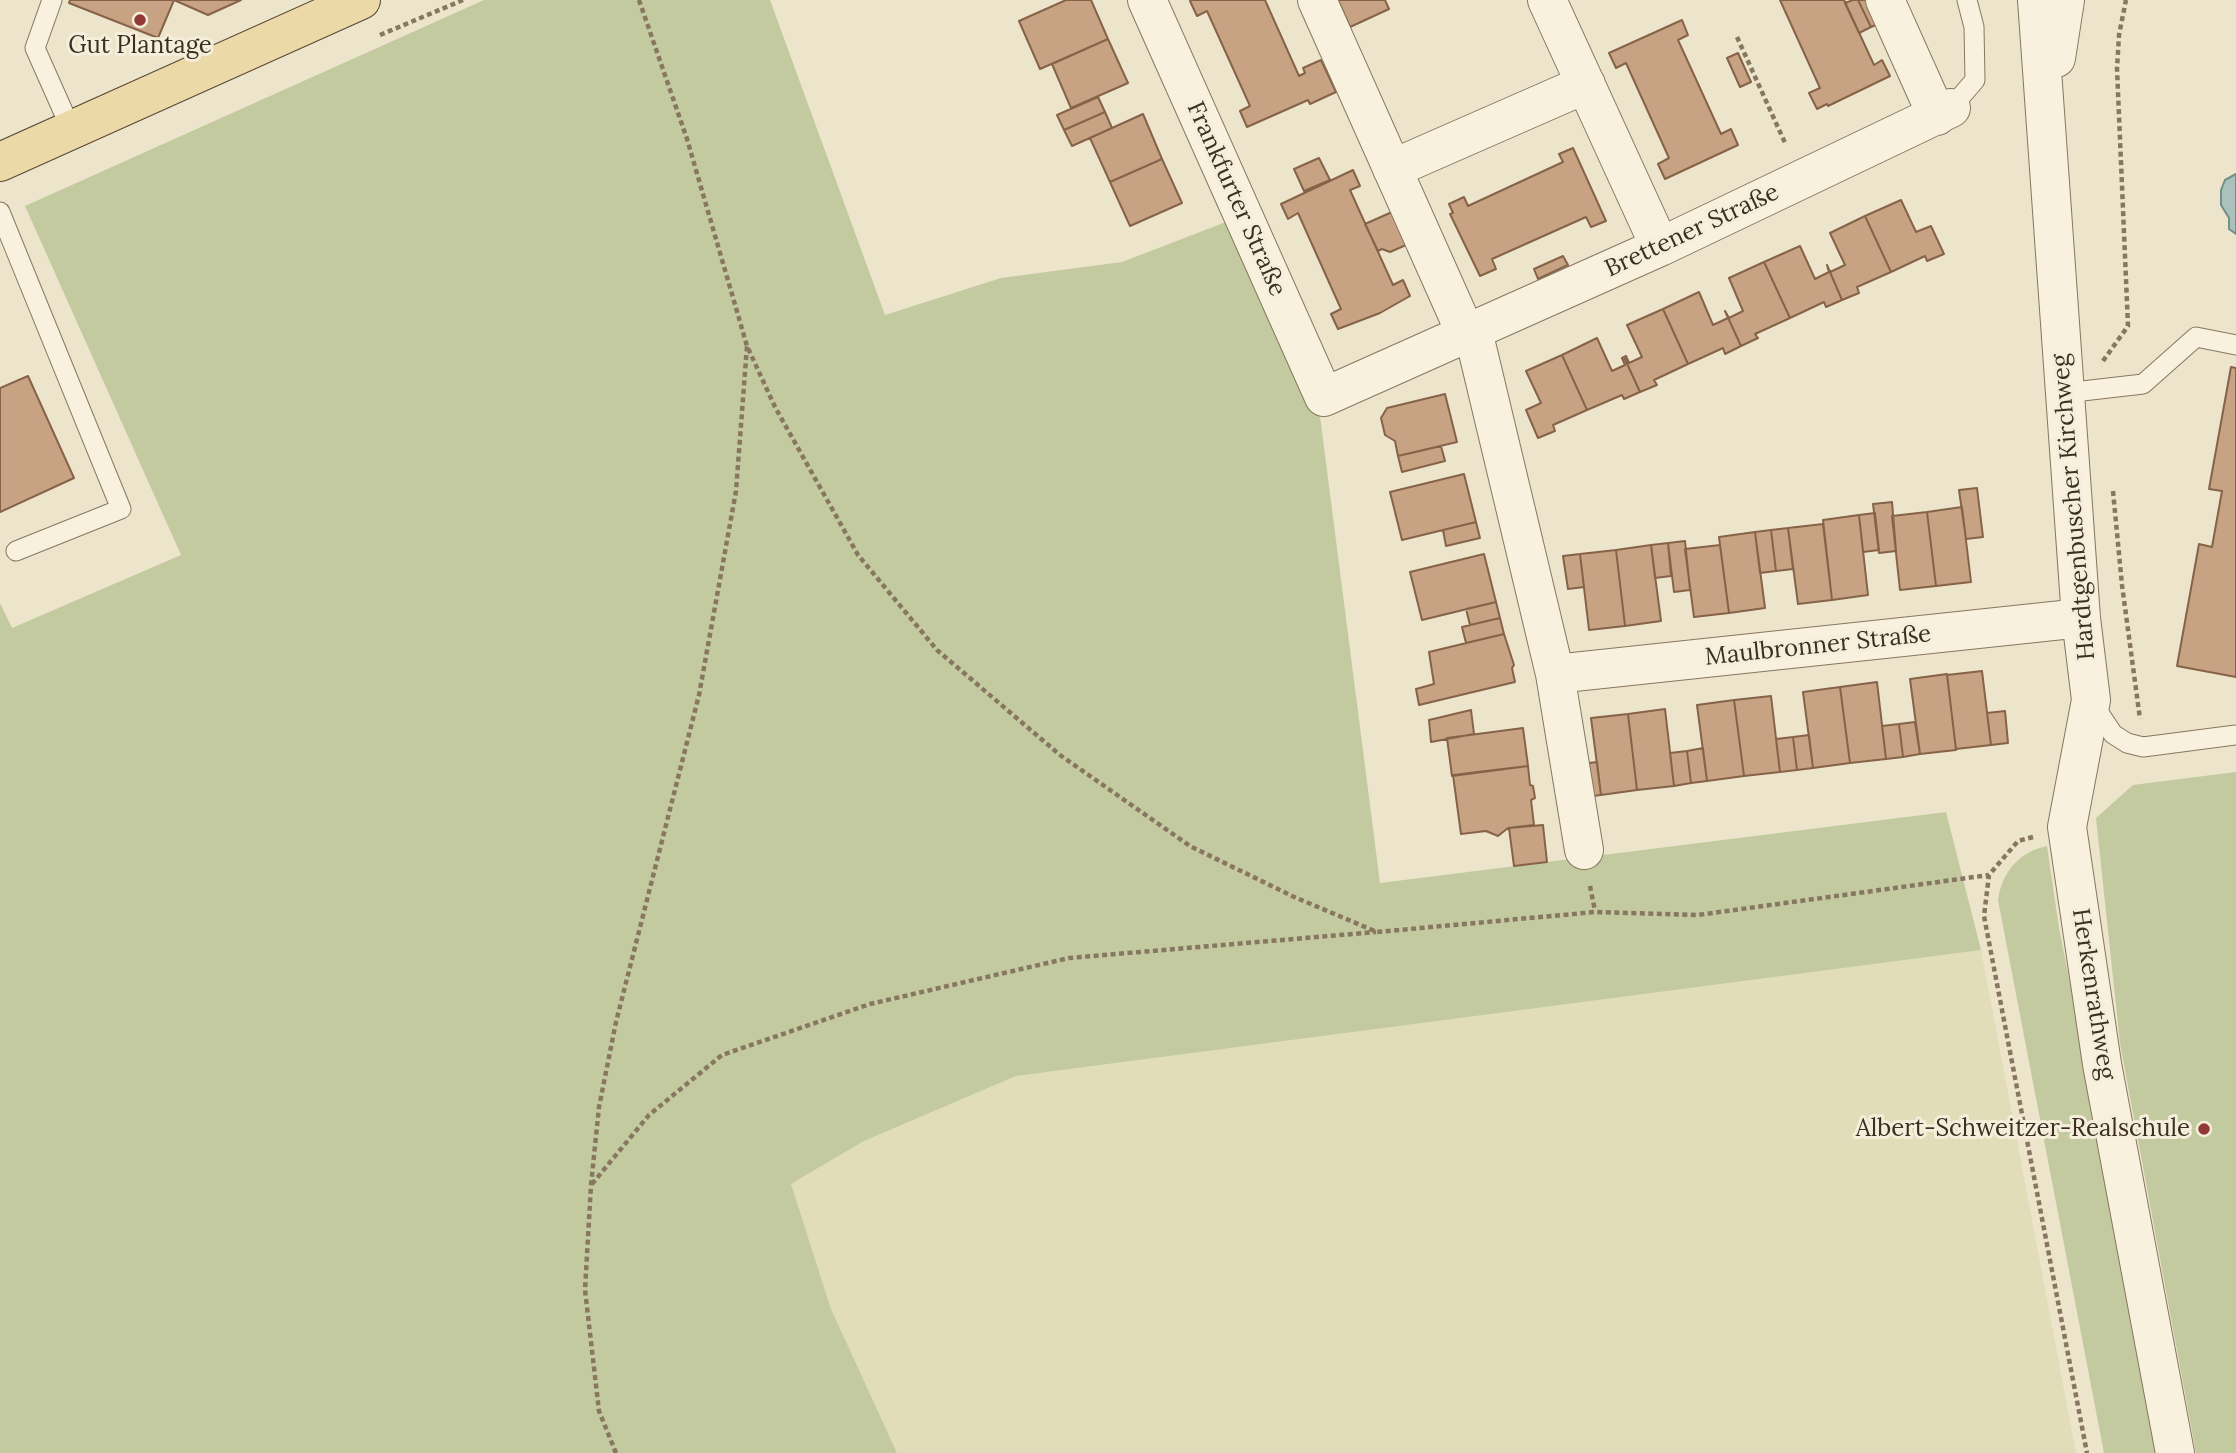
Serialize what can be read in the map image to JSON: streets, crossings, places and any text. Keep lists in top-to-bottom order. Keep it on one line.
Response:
{"streets":{"street":["Frankfurter Straße","Brettener Straße","Hardtgenbuscher Kirchweg","Maulbronner Straße","Herkenrathweg"]},"crossings":[["Frankfurter Straße","Brettener Straße"],["Hardtgenbuscher Kirchweg","Maulbronner Straße"],["Hardtgenbuscher Kirchweg","Herkenrathweg"]],"places":["Gut Plantage","Albert-Schweitzer-Realschule"]}
